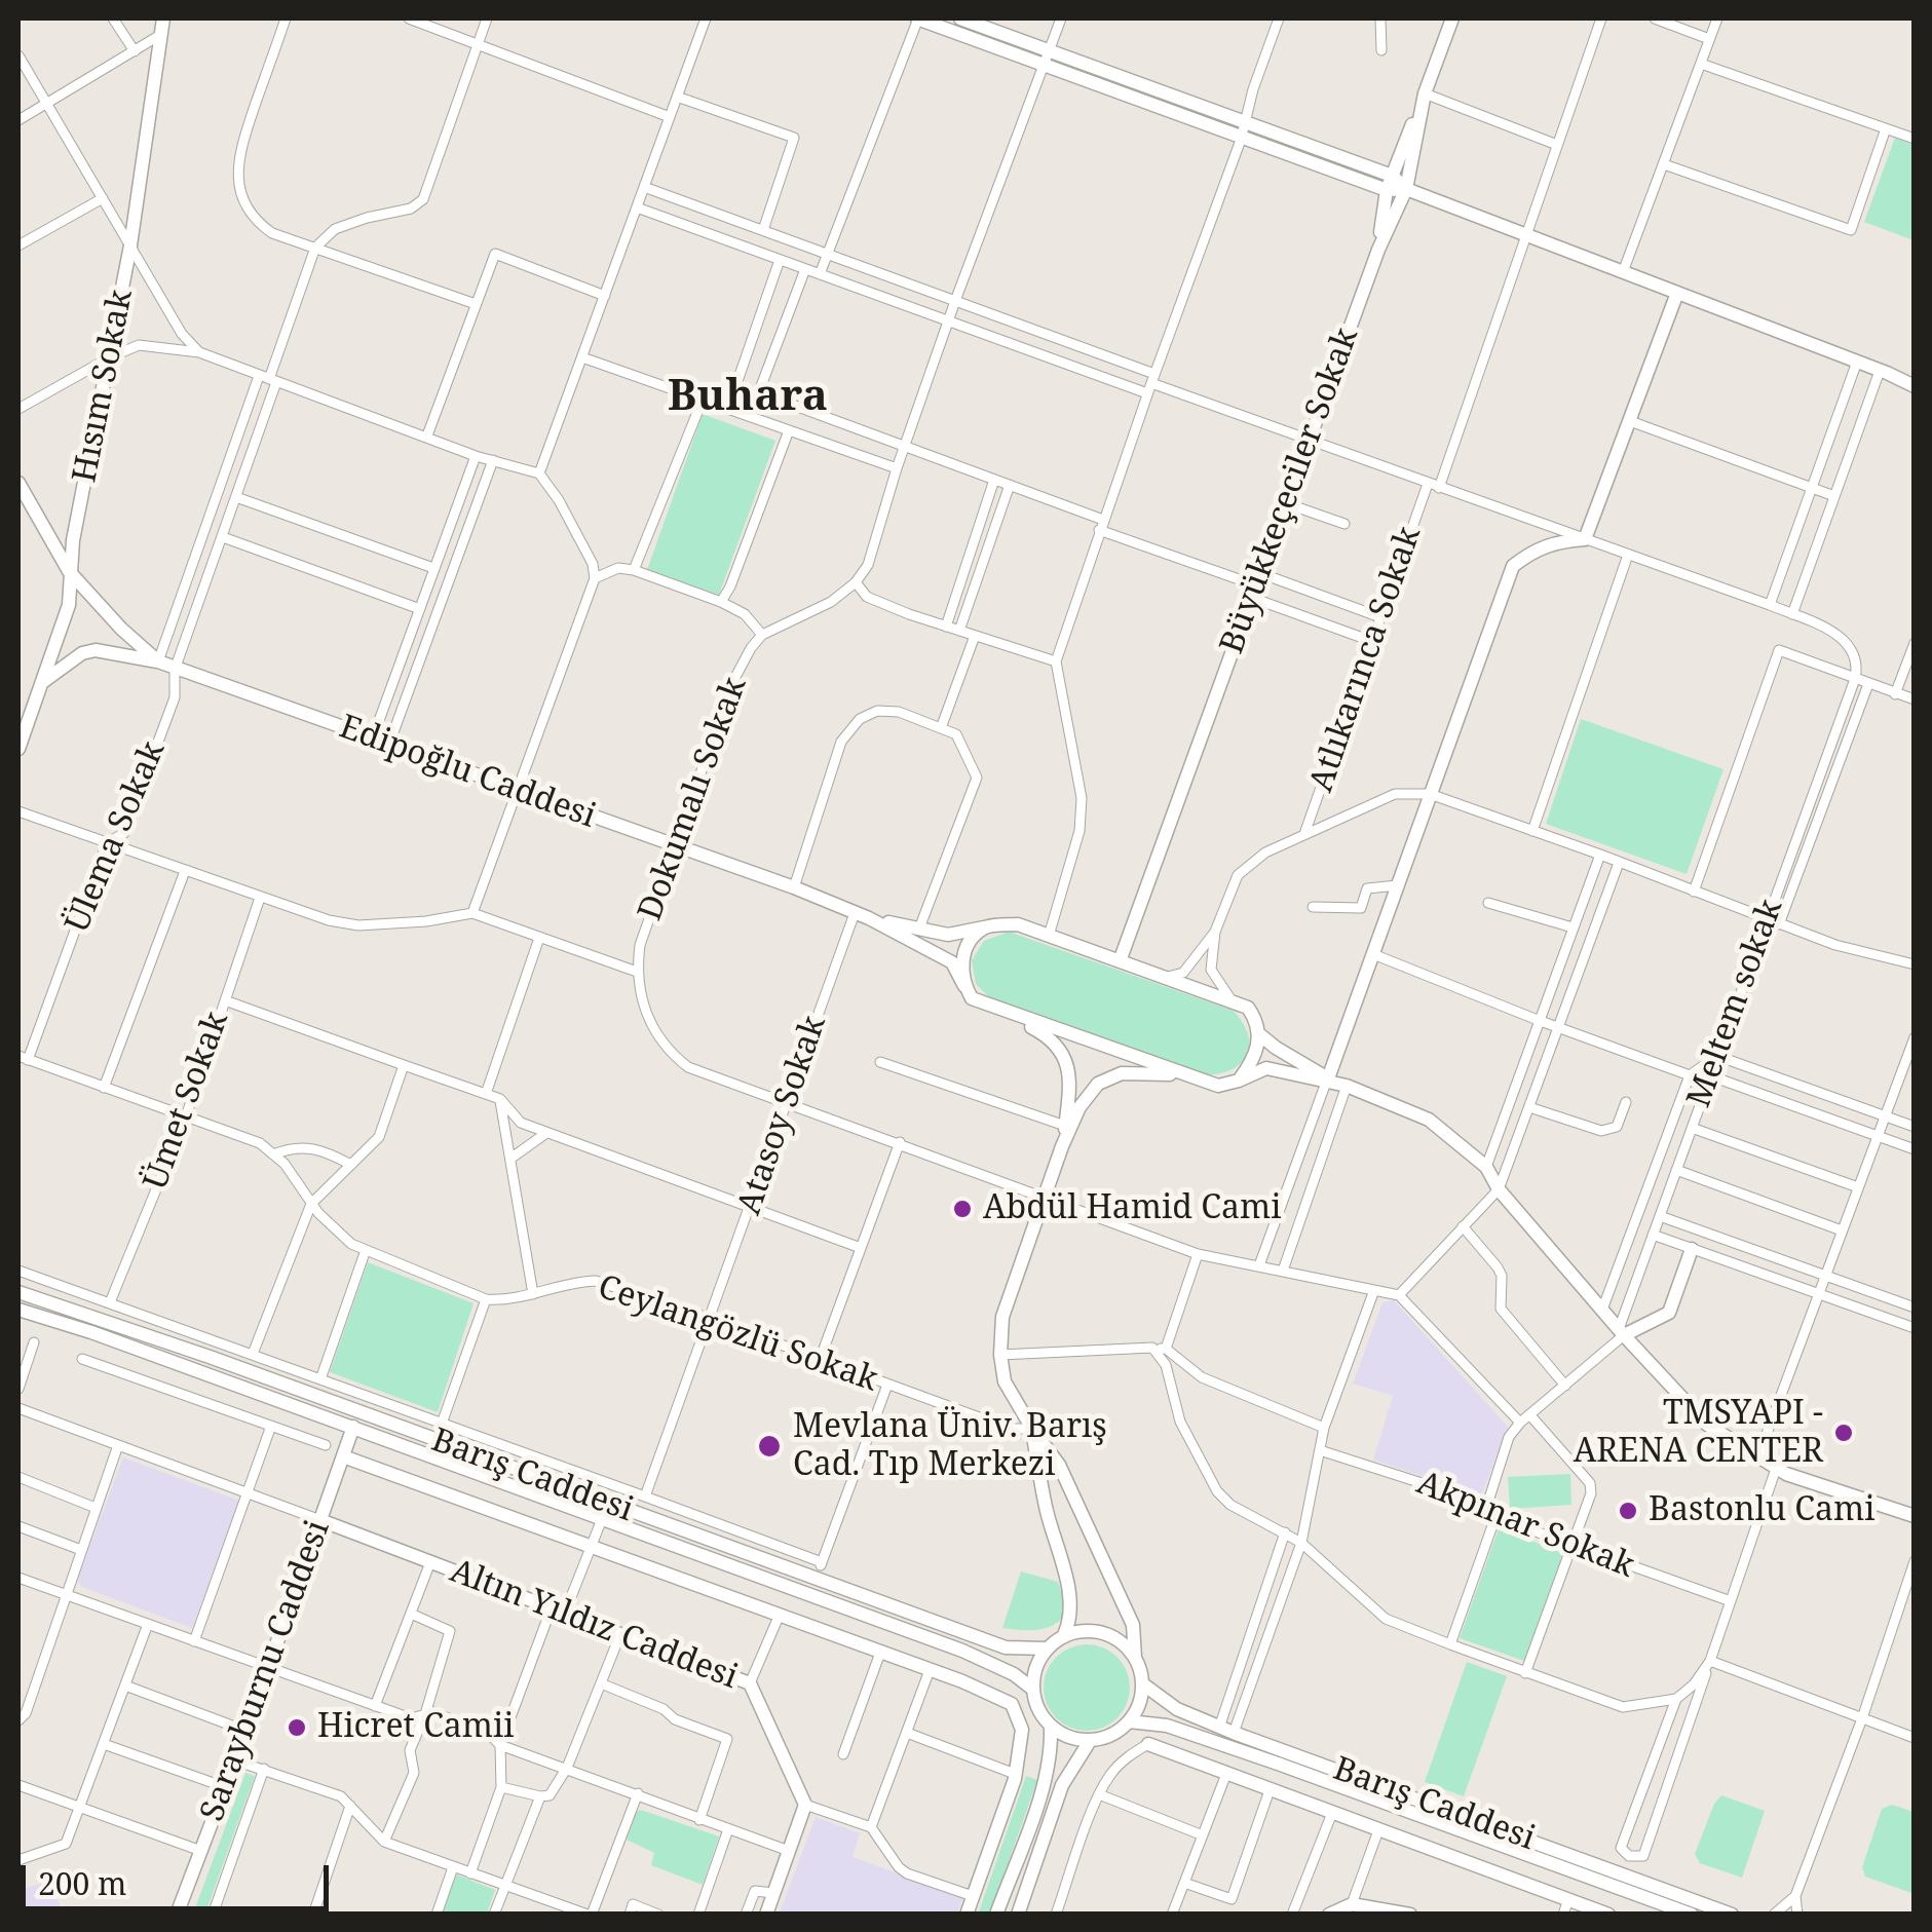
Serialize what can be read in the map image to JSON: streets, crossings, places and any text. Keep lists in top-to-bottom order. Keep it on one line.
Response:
{"streets":{"street":["Hısım Sokak","Büyükkeçeciler Sokak","Atlıkarınca Sokak","Edipoğlu Caddesi","Dokumalı Sokak","Ülema Sokak","Meltem sokak","Ümet Sokak","Atasoy Sokak","Ceylangözlü Sokak","Barış Caddesi","Akpınar Sokak","Altın Yıldız Caddesi","Sarayburnu Caddesi"]},"crossings":[["Hısım Sokak","Edipoğlu Caddesi"],["Edipoğlu Caddesi","Dokumalı Sokak"],["Edipoğlu Caddesi","Ülema Sokak"],["Edipoğlu Caddesi","Atasoy Sokak"],["Dokumalı Sokak","Atasoy Sokak"],["Ülema Sokak","Ceylangözlü Sokak"],["Ümet Sokak","Ceylangözlü Sokak"],["Atasoy Sokak","Ceylangözlü Sokak"],["Barış Caddesi","Sarayburnu Caddesi"],["Altın Yıldız Caddesi","Sarayburnu Caddesi"]],"districts":["Buhara"],"places":["Abdül Hamid Cami","TMSYAPI - ARENA CENTER","Mevlana Üniv. Barış Cad. Tıp Merkezi","Bastonlu Cami","Hicret Camii"],"scale_bar":"200 m"}
